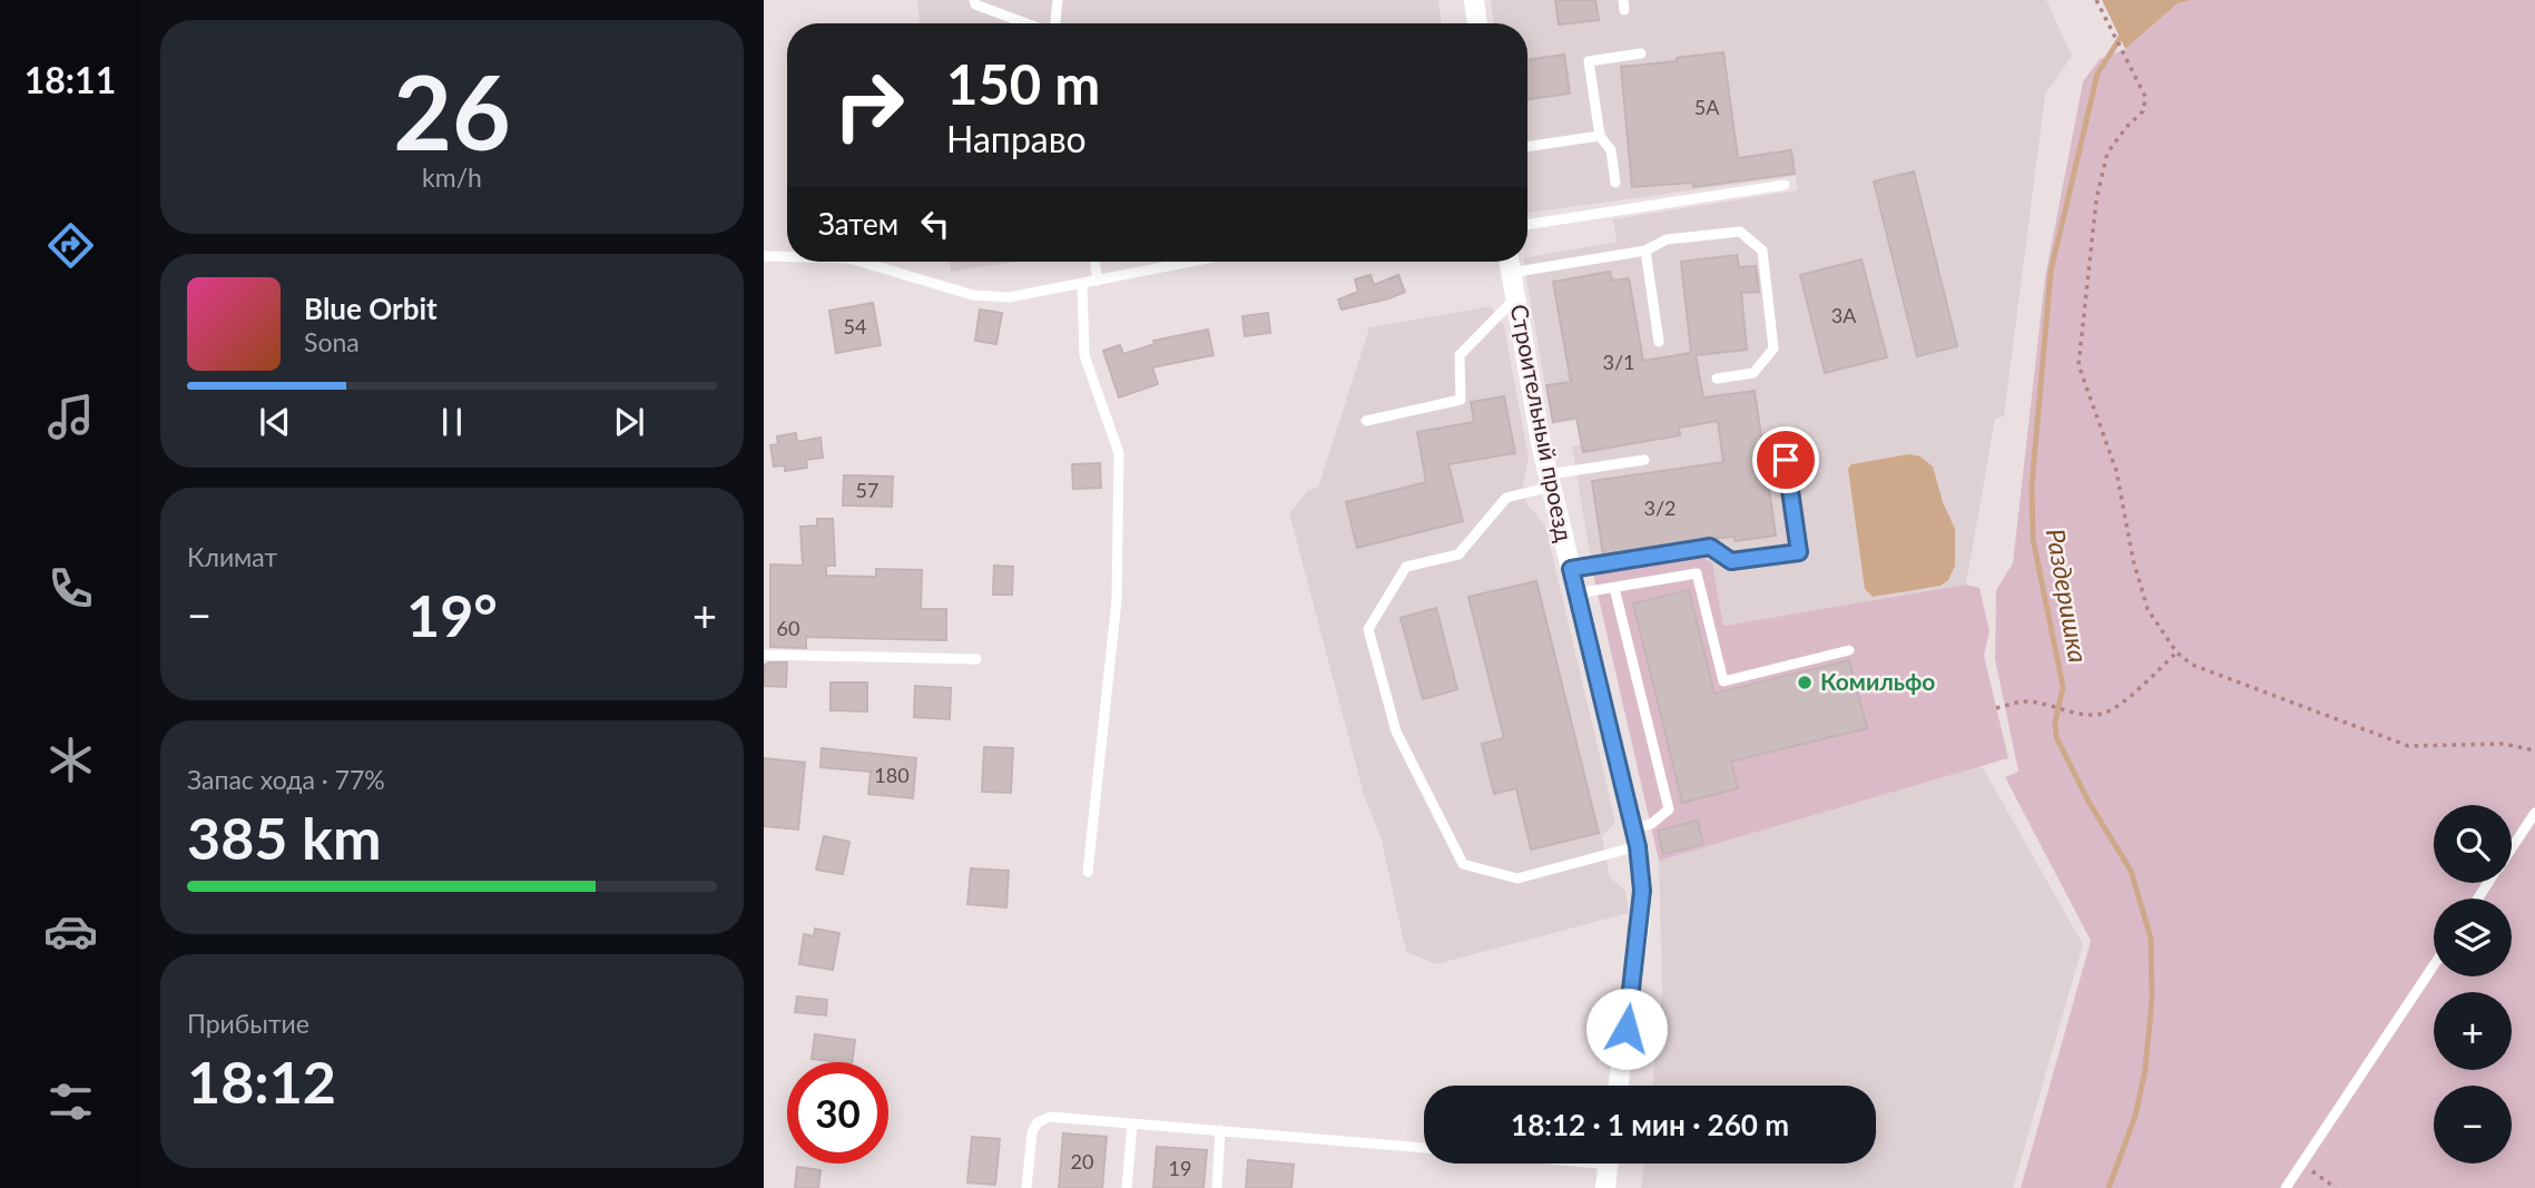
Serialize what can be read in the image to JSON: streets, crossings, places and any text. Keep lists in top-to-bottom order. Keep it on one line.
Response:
{"streets":{"street":["Строительный проезд"]},"water":["Раздеришка"],"places":["Комильфо"],"house_numbers":["5А","3А","54","3/1","57","3/2","60","180","20","19"],"page":{"tabs":"18:11","tile":[["26","km/h"],"Климат",["Запас хода · 77%","385 km"],["Прибытие","18:12"]],"turn":["150 m","Направо"],"then":"Затем","song":["Blue Orbit","Sona"],"heat":["−","19°","+"],"map_buttons":["+","−"],"limit":"30","trip":"18:12 · 1 мин · 260 m"}}
